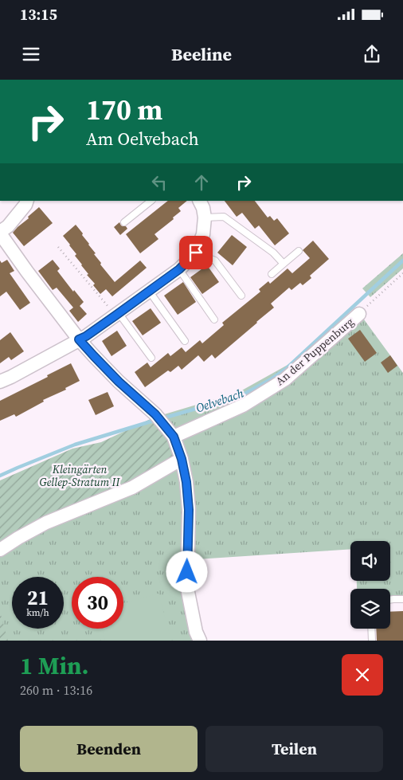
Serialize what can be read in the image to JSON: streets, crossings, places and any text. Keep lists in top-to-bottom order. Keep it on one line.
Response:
{"streets":{"street":["An der Puppenburg"]},"water":["Oelvebach"],"parks":["Kleingärten Gellep-Stratum II"],"page":{"status":"13:15","header":"Beeline","turn":["170 m","Am Oelvebach"],"speed":"21 km/h","limit":"30","heading":["1 Min.","260 m · 13:16"],"buttons":["Beenden","Teilen"]}}
